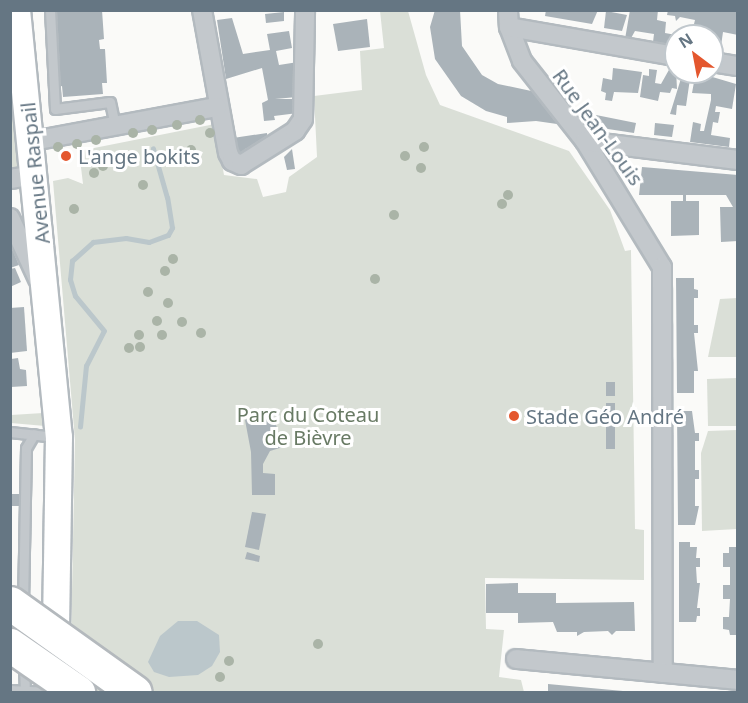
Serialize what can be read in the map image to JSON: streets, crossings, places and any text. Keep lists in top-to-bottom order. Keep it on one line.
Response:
{"streets":{"main road":["Avenue Raspail"],"street":["Rue Jean-Louis"]},"parks":["Parc du Coteau de Bièvre"],"places":["L'ange bokits","Stade Géo André"],"north":"top left"}
